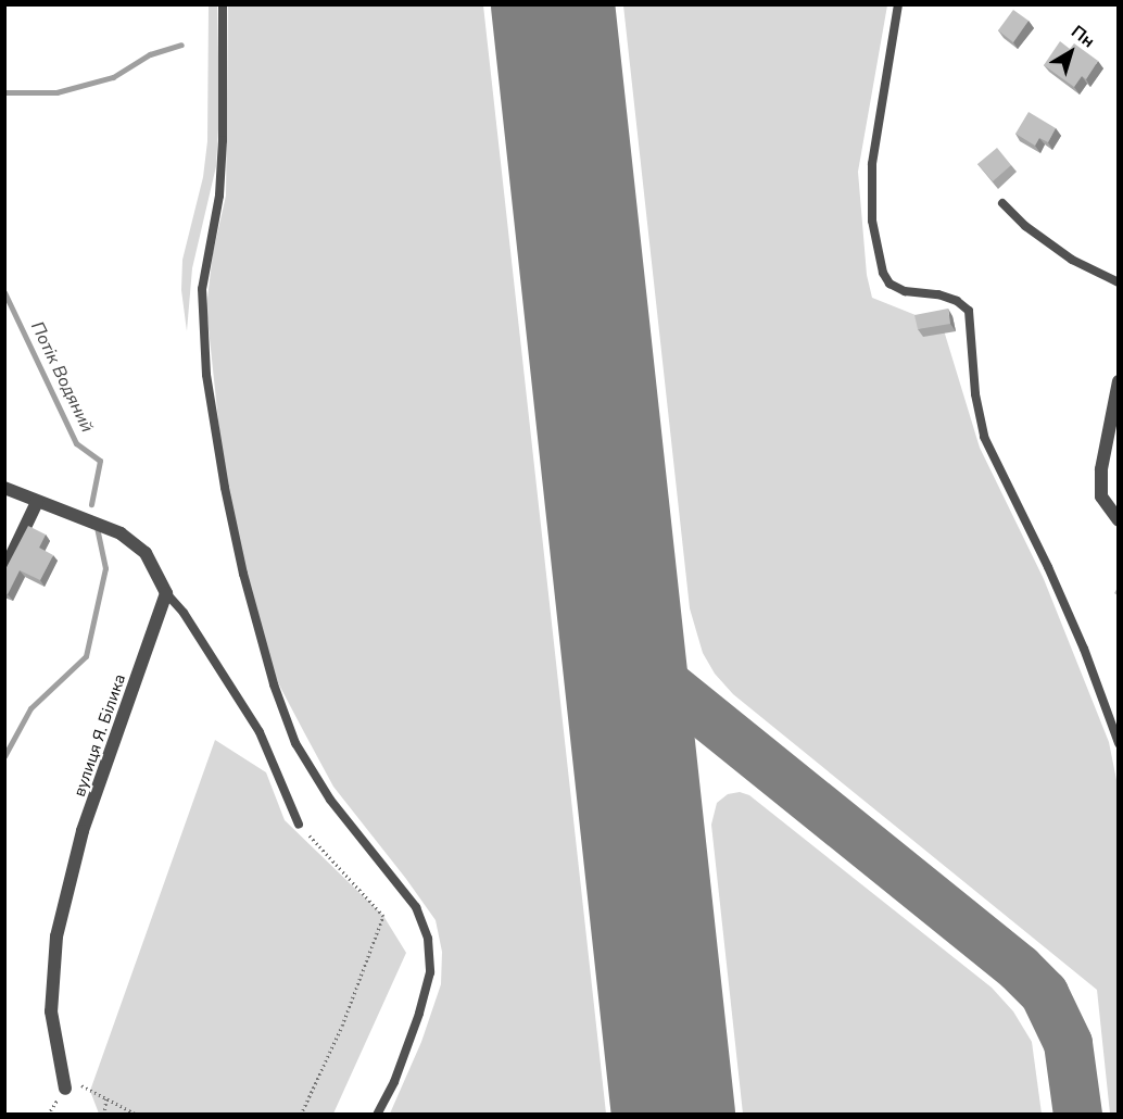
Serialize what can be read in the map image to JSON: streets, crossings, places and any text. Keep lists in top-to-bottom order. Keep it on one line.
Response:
{"streets":{"street":["вулиця Я. Білика"]},"water":["Потік Водяний"],"north":"top right"}
